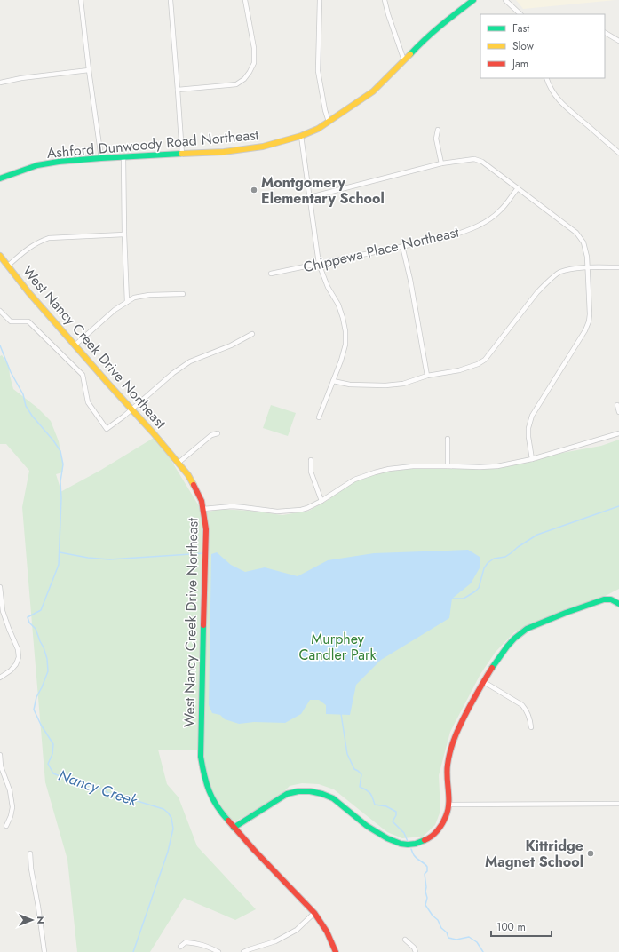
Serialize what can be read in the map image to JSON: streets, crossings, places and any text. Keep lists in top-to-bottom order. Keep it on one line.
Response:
{"streets":{"street":["Ashford Dunwoody Road Northeast","Chippewa Place Northeast","West Nancy Creek Drive Northeast"]},"water":["Nancy Creek"],"parks":["Murphey Candler Park"],"places":["Montgomery Elementary School","Kittridge Magnet School"],"legend":["Fast","Slow","Jam"],"scale_bar":"100 m","north":"right"}
